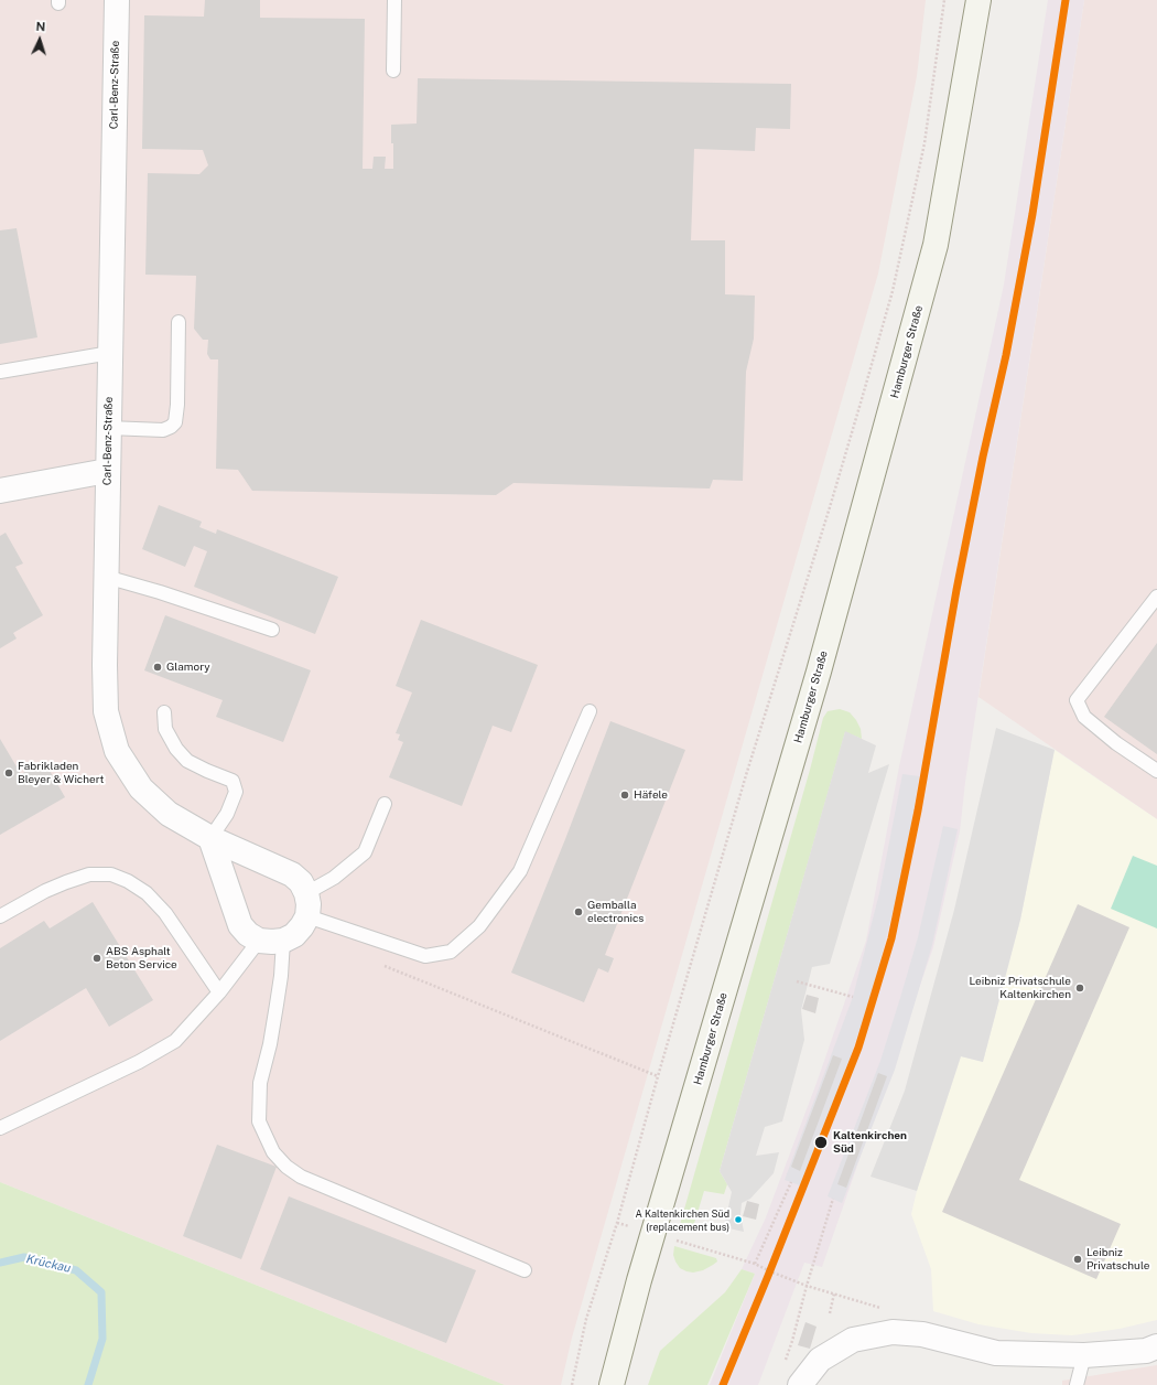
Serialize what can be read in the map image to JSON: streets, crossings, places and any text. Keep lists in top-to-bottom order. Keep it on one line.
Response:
{"streets":{"main road":["Hamburger Straße"],"street":["Carl-Benz-Straße"]},"water":["Krückau"],"places":["Glamory","Fabrikladen Bleyer & Wichert","Häfele","Gemballa electronics","ABS Asphalt Beton Service","Leibniz Privatschule Kaltenkirchen","Kaltenkirchen Süd","A Kaltenkirchen Süd (replacement bus)","Leibniz Privatschule"],"north":"top"}
